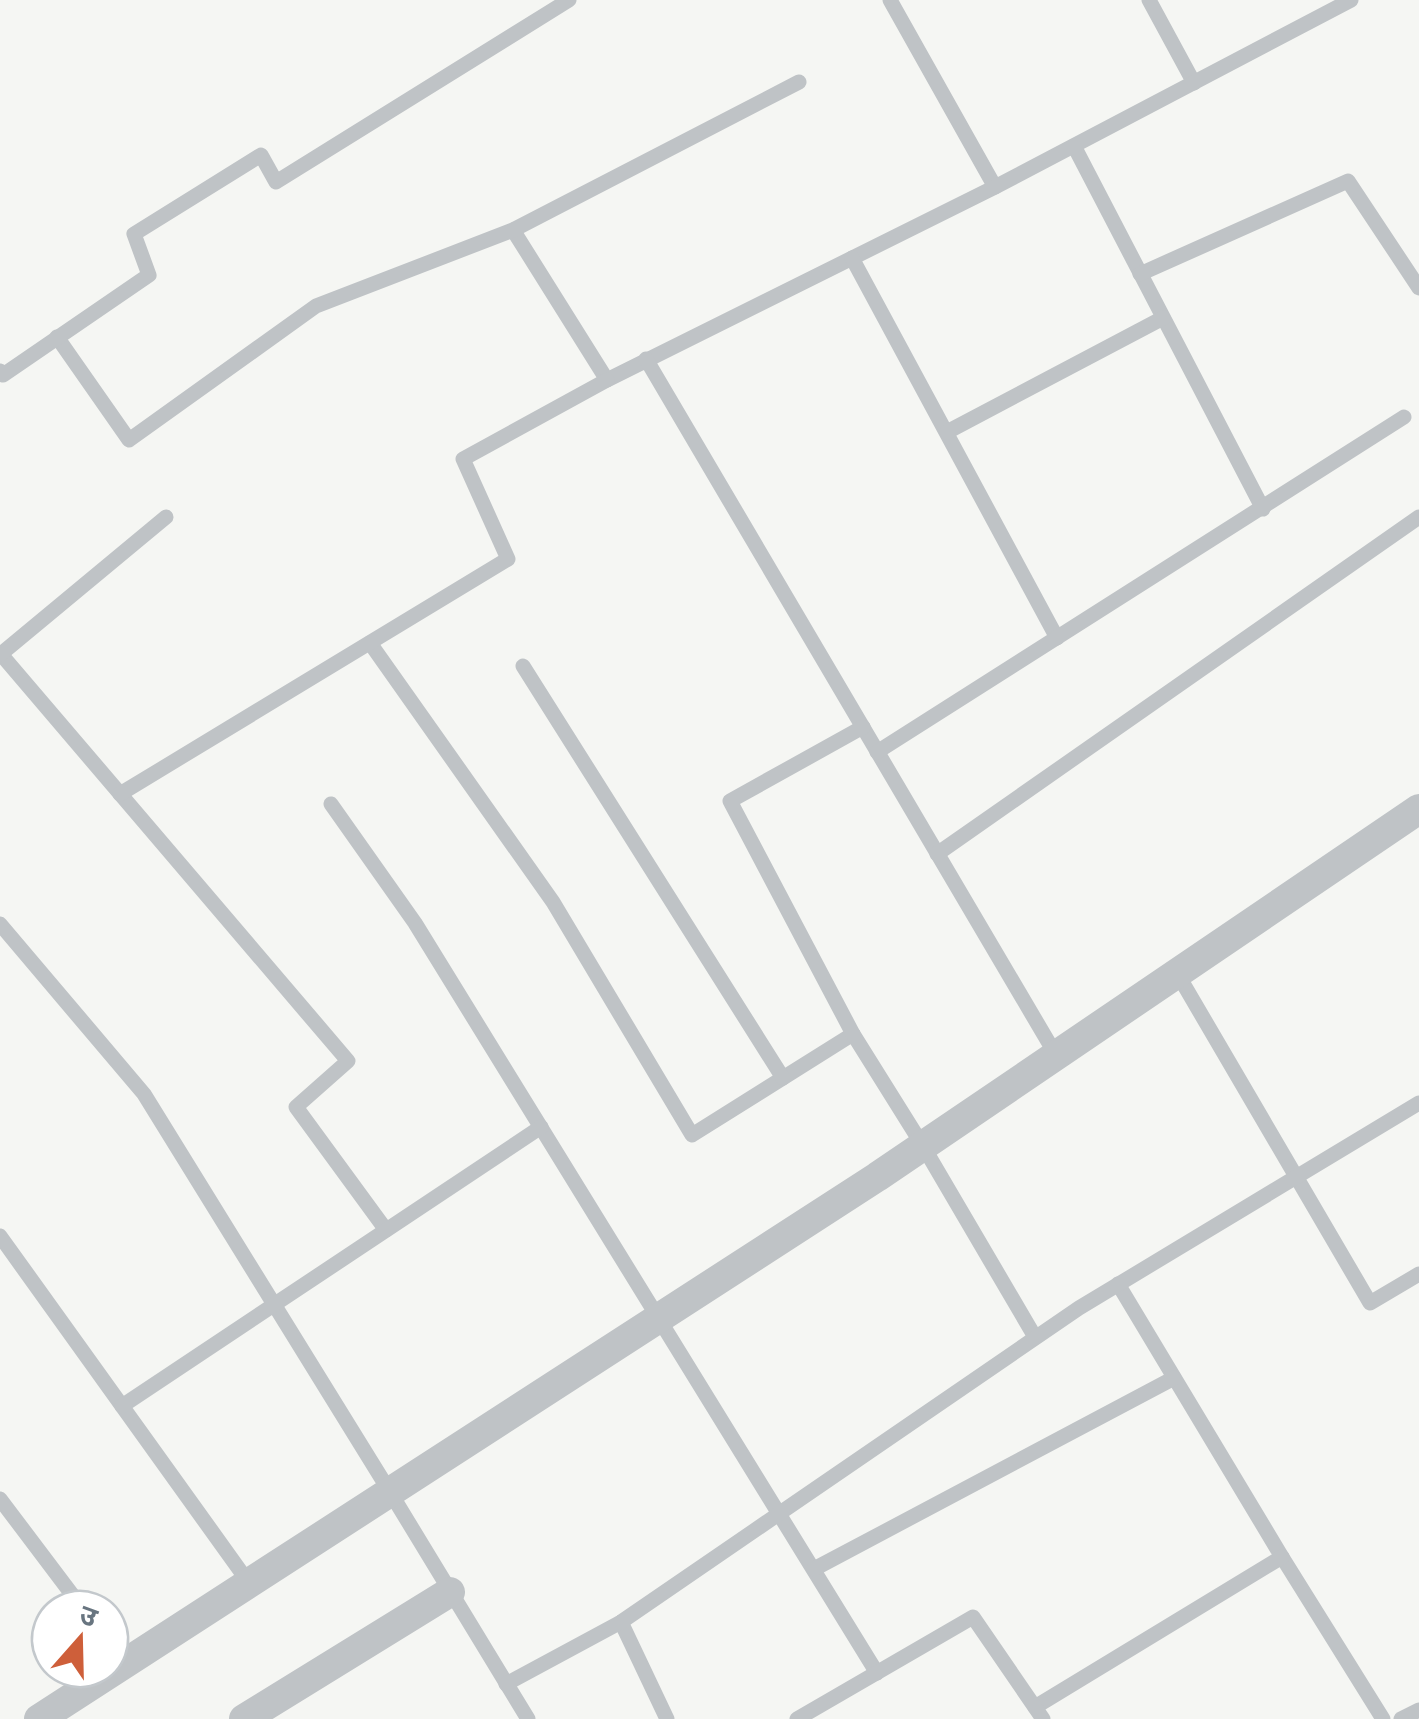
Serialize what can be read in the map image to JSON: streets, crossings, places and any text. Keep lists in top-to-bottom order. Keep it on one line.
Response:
{"north":"top"}
